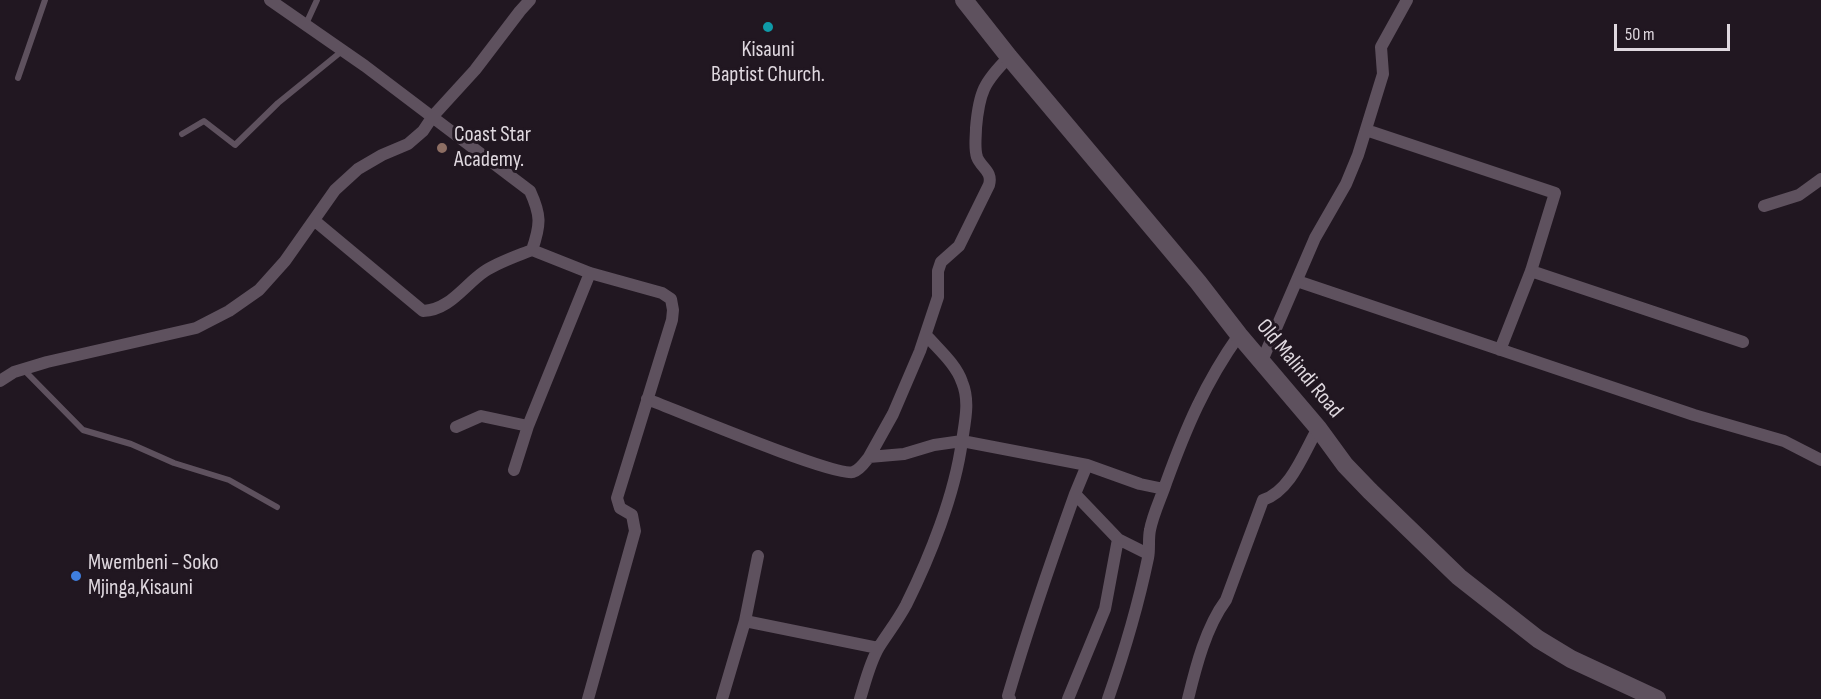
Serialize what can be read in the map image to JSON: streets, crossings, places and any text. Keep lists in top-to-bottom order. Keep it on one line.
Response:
{"streets":{"main road":["Old Malindi Road"]},"places":["Kisauni Baptist Church.","Coast Star Academy.","Mwembeni - Soko Mjinga,Kisauni"],"scale_bar":"50 m"}
